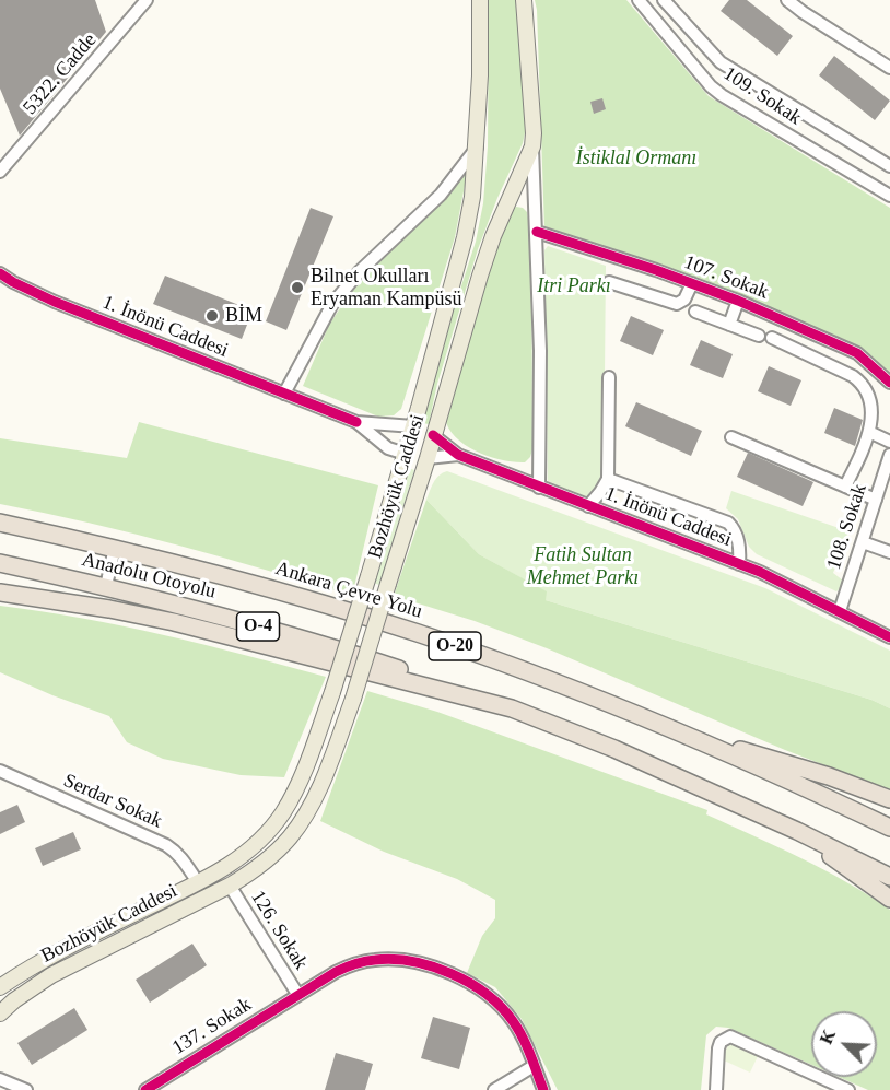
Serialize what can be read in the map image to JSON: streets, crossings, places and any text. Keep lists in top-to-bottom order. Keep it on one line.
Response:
{"streets":{"highway":["Anadolu Otoyolu","Ankara Çevre Yolu","O-4","O-20"],"main road":["Bozhöyük Caddesi"],"street":["5322. Cadde","109. Sokak","107. Sokak","1. İnönü Caddesi","108. Sokak","Serdar Sokak","126. Sokak","137. Sokak"]},"crossings":[["1. İnönü Caddesi","Bozhöyük Caddesi"],["1. İnönü Caddesi","108. Sokak"],["Bozhöyük Caddesi","Serdar Sokak"],["Bozhöyük Caddesi","126. Sokak"],["Anadolu Otoyolu","O-20"],["126. Sokak","137. Sokak"]],"parks":["İstiklal Ormanı","Itri Parkı","Fatih Sultan Mehmet Parkı"],"places":["Bilnet Okulları Eryaman Kampüsü","BİM"],"north":"top left"}
